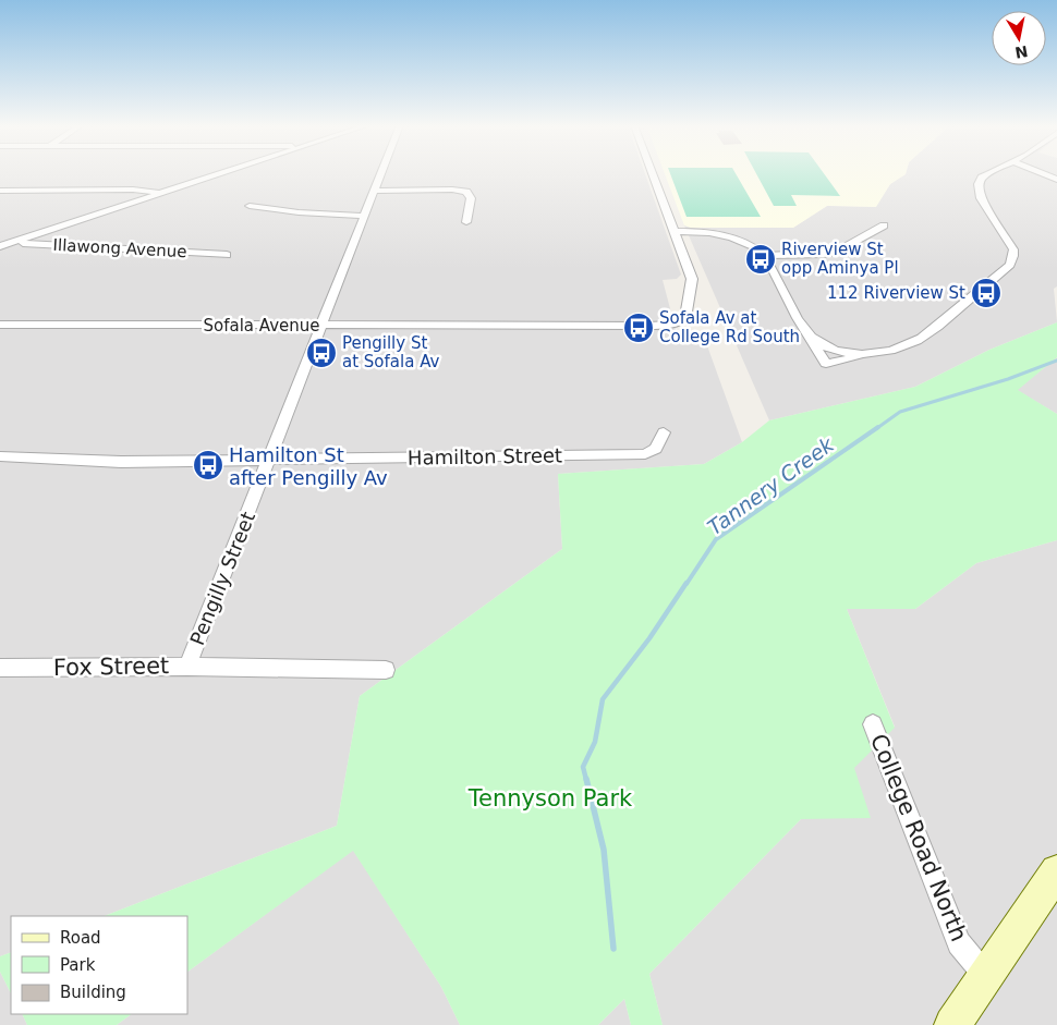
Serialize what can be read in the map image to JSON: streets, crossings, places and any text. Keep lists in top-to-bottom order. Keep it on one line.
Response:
{"streets":{"street":["Illawong Avenue","Sofala Avenue","Hamilton Street","Pengilly Street","Fox Street","College Road North"]},"crossings":[["Sofala Avenue","Pengilly Street"],["Hamilton Street","Pengilly Street"],["Pengilly Street","Fox Street"]],"water":["Tannery Creek"],"parks":["Tennyson Park"],"places":{"bus stop":["Riverview St opp Aminya Pl","112 Riverview St","Sofala Av at College Rd South","Pengilly St at Sofala Av","Hamilton St after Pengilly Av"]},"legend":["Road","Park","Building"],"north":"bottom"}
